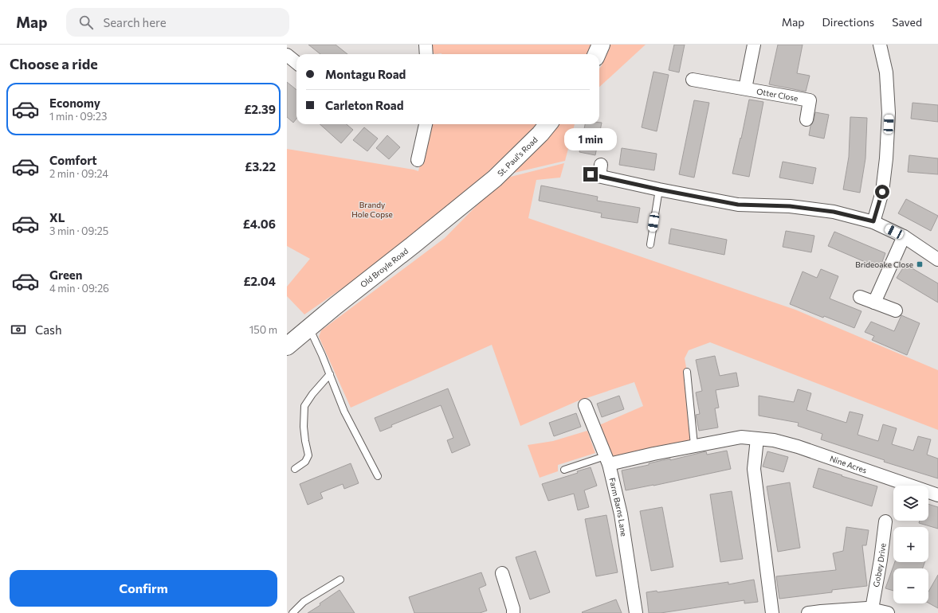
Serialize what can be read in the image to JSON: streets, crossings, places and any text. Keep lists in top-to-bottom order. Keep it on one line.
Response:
{"streets":{"main road":["St. Paul's Road","Old Broyle Road"],"street":["Otter Close","Nine Acres","Farm Barns Lane","Gobey Drive"]},"crossings":[["St. Paul's Road","Old Broyle Road"],["Nine Acres","Farm Barns Lane"]],"parks":["Brandy Hole Copse"],"places":{"transit":["Brideoake Close"]},"page":{"header":"Map","search":"Search here","nav":["Map","Directions","Saved"],"heading":"Choose a ride","banner":["Montagu Road","Carleton Road"],"list":[{"name":"Economy","note":"1 min · 09:23","value":"£2.39"},{"name":"Comfort","note":"2 min · 09:24","value":"£3.22"},{"name":"XL","note":"3 min · 09:25","value":"£4.06"},{"name":"Green","note":"4 min · 09:26","value":"£2.04"}],"bubble":"1 min","pay":["Cash","150 m"],"map_buttons":["+","−"],"buttons":"Confirm"}}
